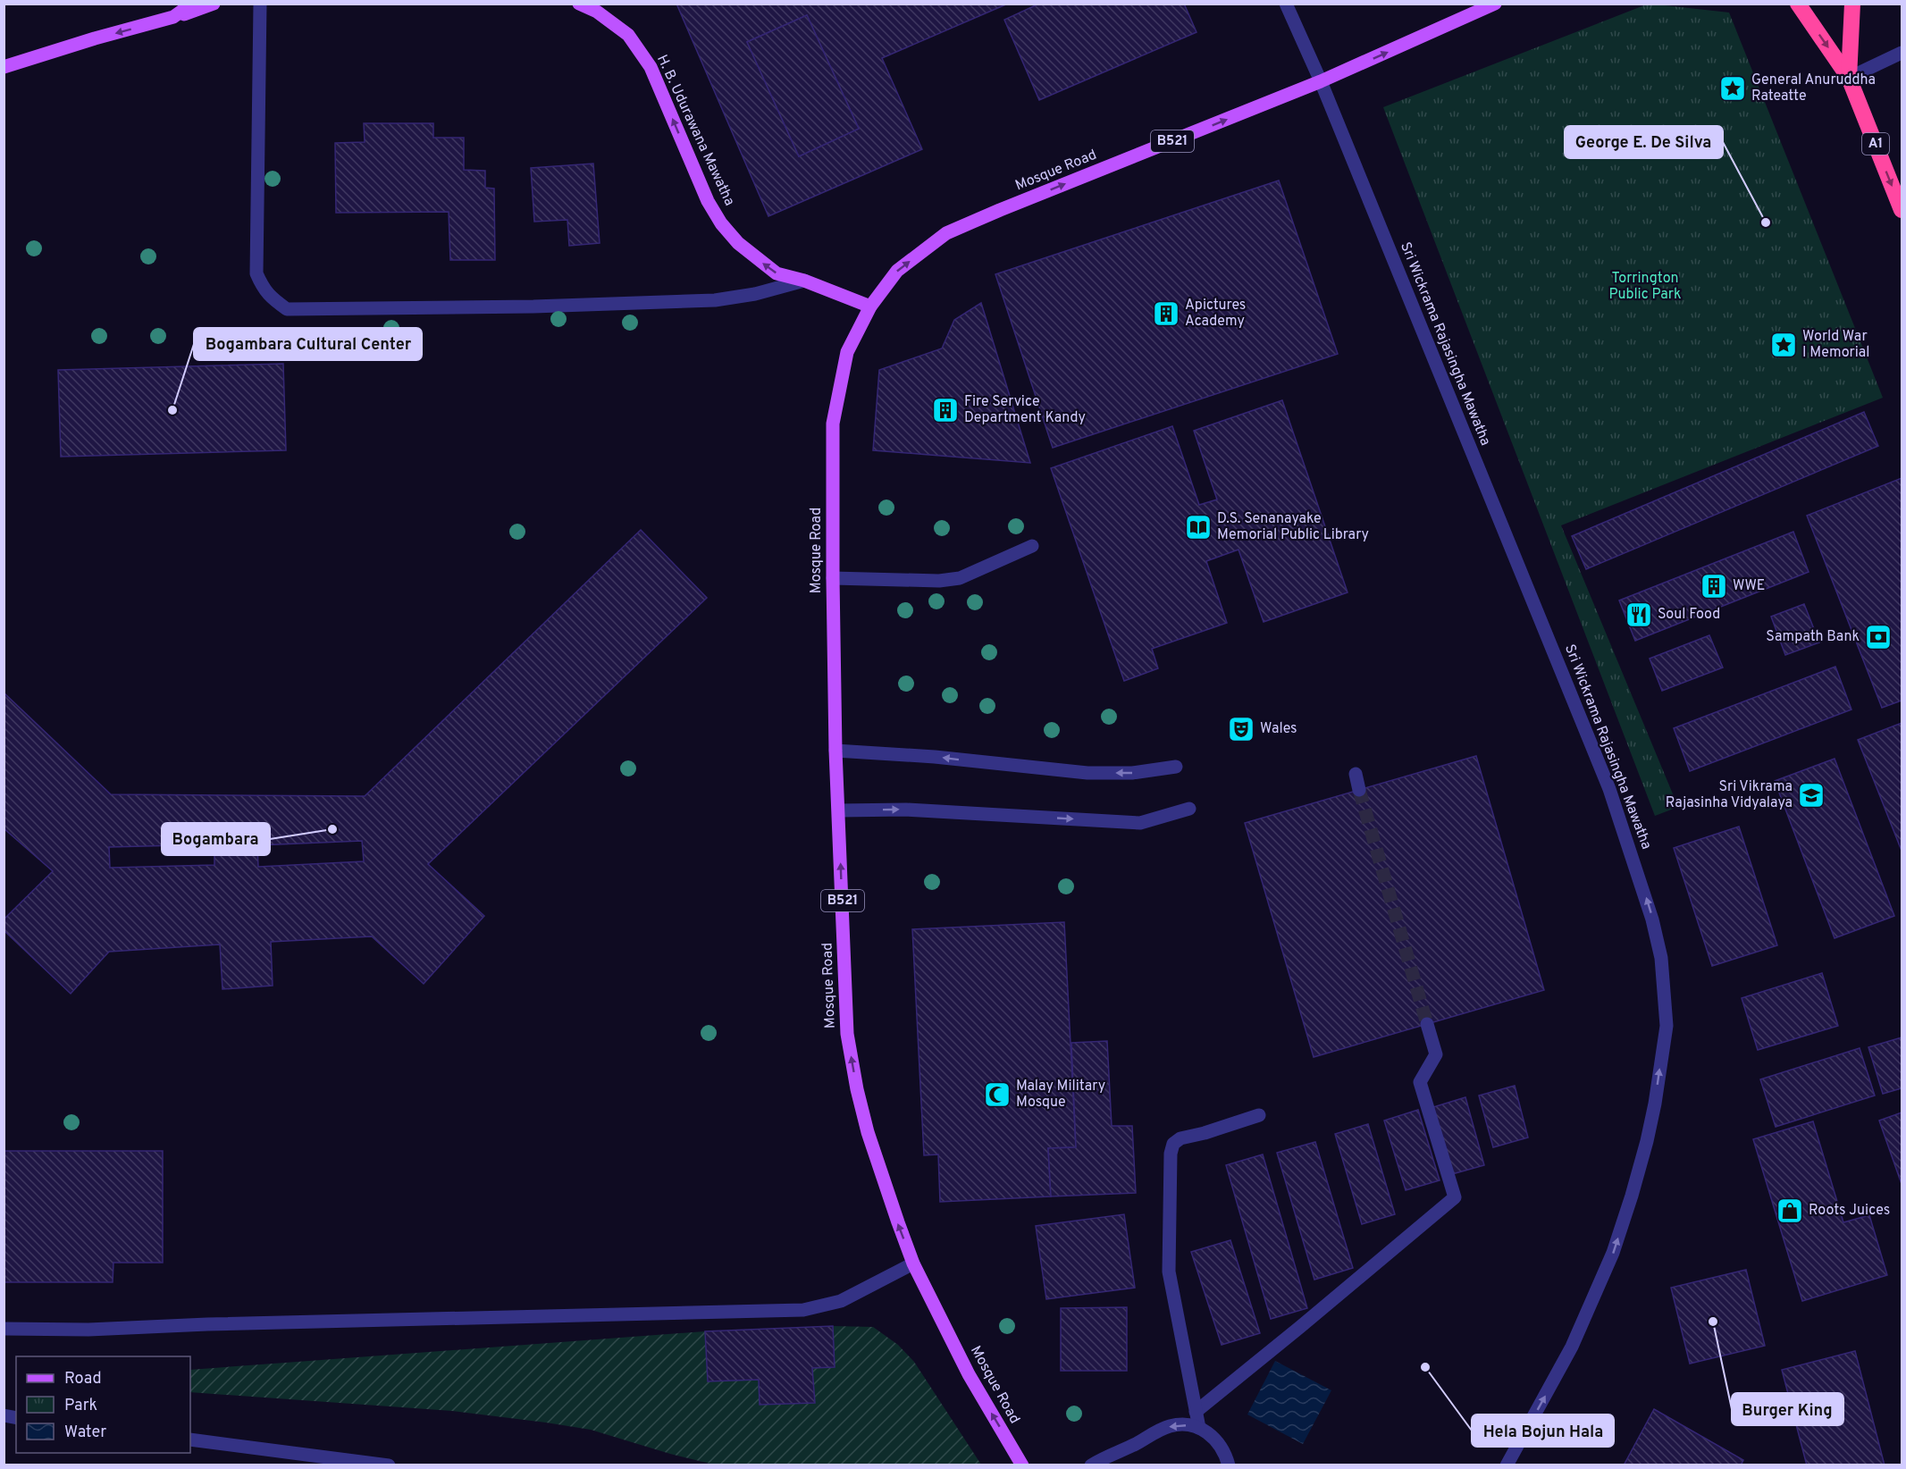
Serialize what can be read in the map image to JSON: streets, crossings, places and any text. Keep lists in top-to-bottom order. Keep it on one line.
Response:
{"streets":{"highway":["A1"],"main road":["H. B. Udurawana Mawatha","B521","Mosque Road"],"street":["Sri Wickrama Rajasingha Mawatha"]},"crossings":[["H. B. Udurawana Mawatha","Mosque Road"],["Mosque Road","Sri Wickrama Rajasingha Mawatha"]],"one_way":["H. B. Udurawana Mawatha","Sri Wickrama Rajasingha Mawatha"],"parks":["Torrington Public Park"],"places":{"place":["General Anuruddha Rateatte","World War I Memorial"],"other":["George E. De Silva","Bogambara Cultural Center","Bogambara","Burger King","Hela Bojun Hala"],"building":["Apictures Academy","Fire Service Department Kandy","WWE"],"library":["D.S. Senanayake Memorial Public Library"],"restaurant":["Soul Food"],"bank":["Sampath Bank"],"theatre":["Wales"],"school or university":["Sri Vikrama Rajasinha Vidyalaya"],"mosque":["Malay Military Mosque"],"shop":["Roots Juices"]},"legend":["Road","Park","Water"]}
